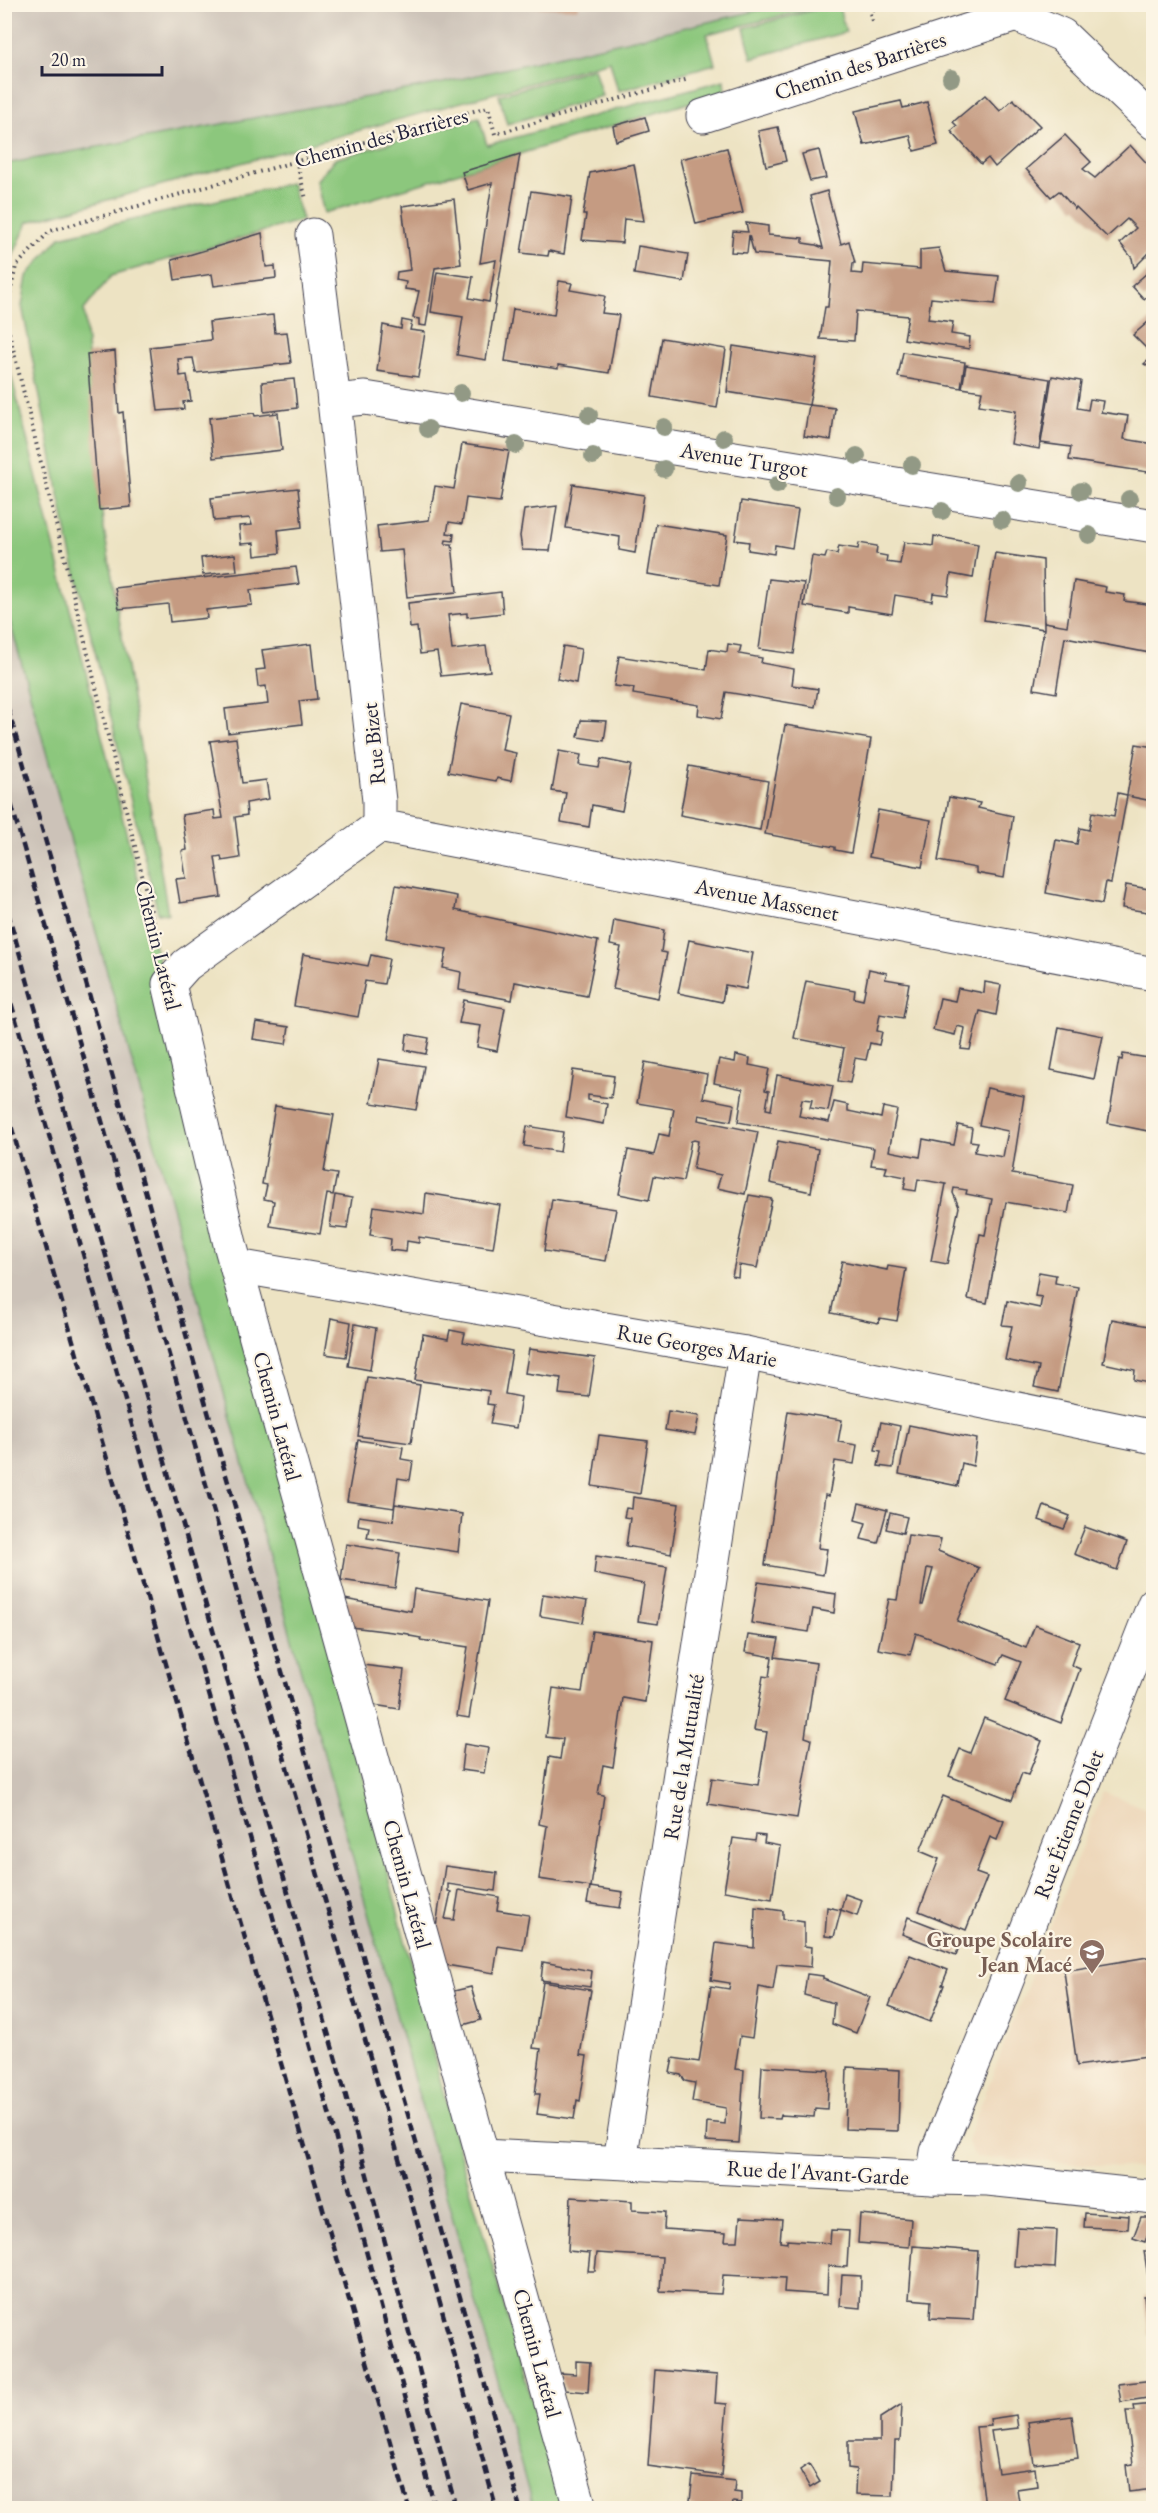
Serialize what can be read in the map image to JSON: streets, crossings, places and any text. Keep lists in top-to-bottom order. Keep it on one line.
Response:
{"streets":{"street":["Chemin des Barrières","Avenue Turgot","Rue Bizet","Avenue Massenet","Chemin Latéral","Rue Georges Marie","Rue de la Mutualité","Rue Étienne Dolet","Rue de l'Avant-Garde"]},"crossings":[["Chemin des Barrières","Chemin Latéral"],["Avenue Turgot","Rue Bizet"],["Rue Bizet","Avenue Massenet"],["Chemin Latéral","Rue Georges Marie"],["Chemin Latéral","Rue de l'Avant-Garde"],["Rue Georges Marie","Rue de la Mutualité"],["Rue de la Mutualité","Rue de l'Avant-Garde"],["Rue Étienne Dolet","Rue de l'Avant-Garde"]],"places":{"school or university":["Groupe Scolaire Jean Macé"]},"scale_bar":"20 m"}
